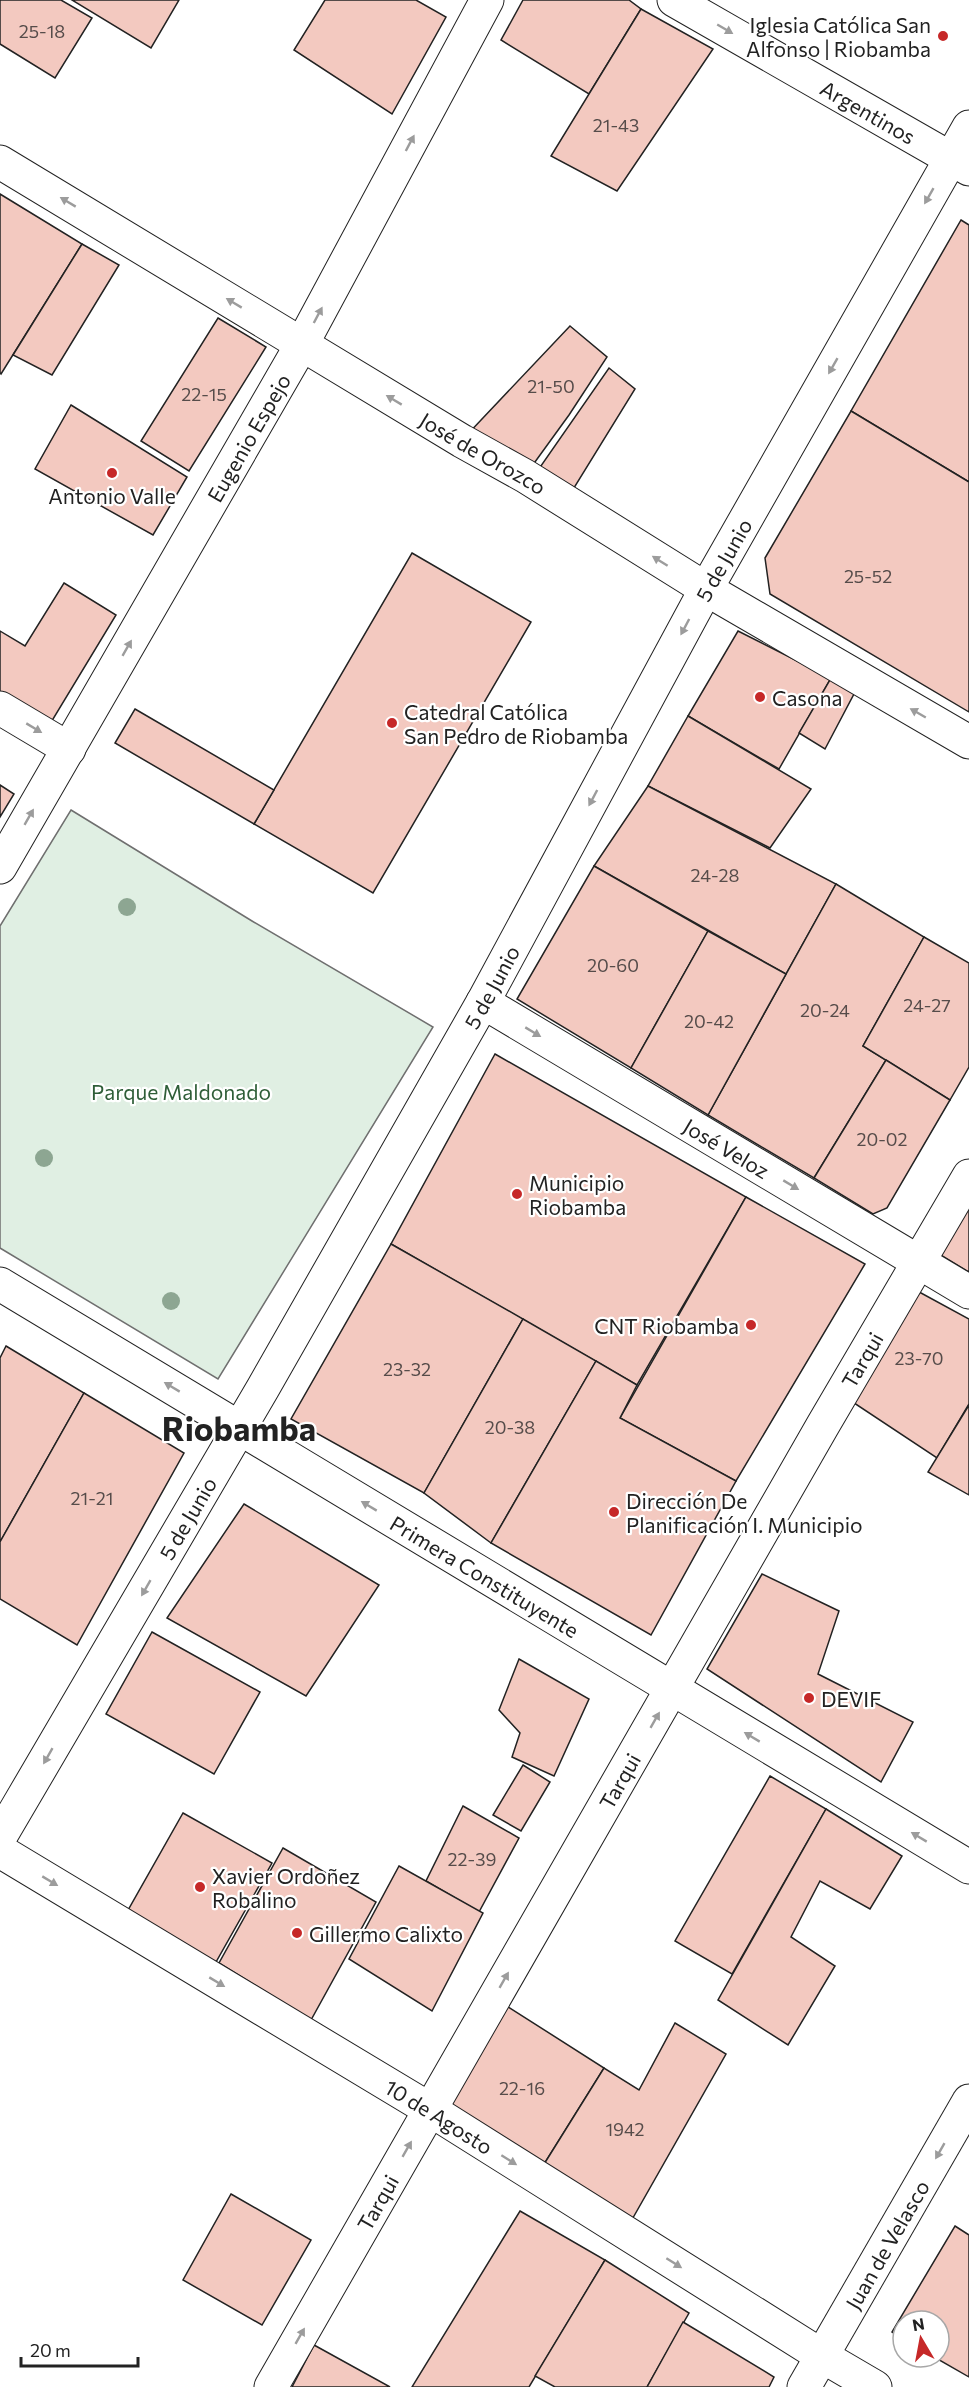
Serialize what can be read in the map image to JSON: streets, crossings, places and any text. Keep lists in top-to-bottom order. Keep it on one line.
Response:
{"streets":{"street":["Argentinos","Eugenio Espejo","José de Orozco","5 de Junio","José Veloz","Tarqui","Primera Constituyente","10 de Agosto","Juan de Velasco"]},"crossings":[["Argentinos","5 de Junio"],["Eugenio Espejo","José de Orozco"],["José de Orozco","5 de Junio"],["5 de Junio","José Veloz"],["5 de Junio","Primera Constituyente"],["José Veloz","Tarqui"],["Tarqui","Primera Constituyente"],["Tarqui","10 de Agosto"],["10 de Agosto","Juan de Velasco"]],"one_way":["Argentinos","Eugenio Espejo","José de Orozco","5 de Junio","José Veloz","Tarqui","Primera Constituyente","10 de Agosto","Juan de Velasco"],"districts":["Riobamba"],"parks":["Parque Maldonado"],"places":["Iglesia Católica San Alfonso | Riobamba","Antonio Valle","Casona","Catedral Católica San Pedro de Riobamba","Municipio Riobamba","CNT Riobamba","Dirección De Planificación I. Municipio","DEVIF","Xavier Ordoñez Robalino","Gillermo Calixto"],"house_numbers":["25-18","21-43","21-50","22-15","25-52","24-28","20-60","24-27","20-24","20-42","20-02","23-70","23-32","20-38","21-21","22-39","22-16","1942"],"scale_bar":"20 m","north":"top"}
